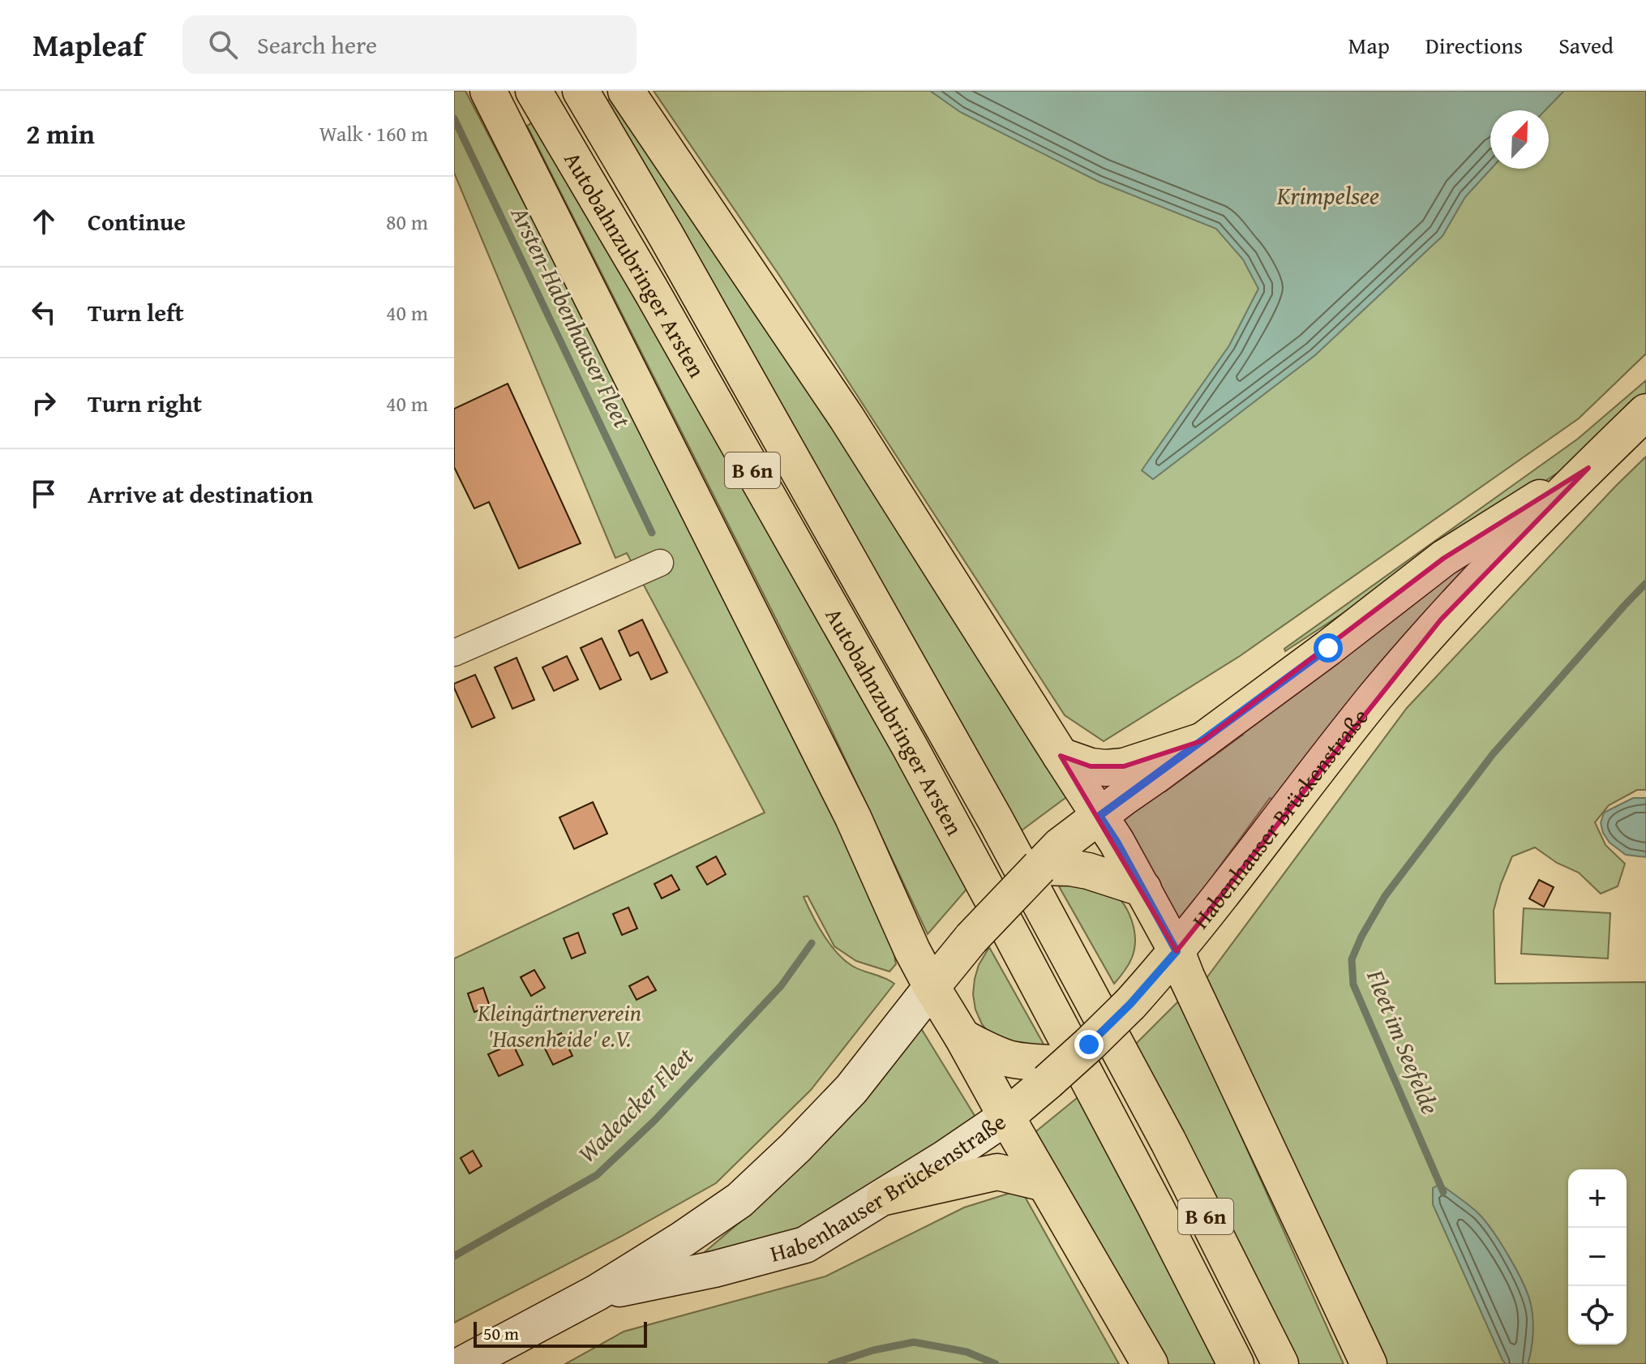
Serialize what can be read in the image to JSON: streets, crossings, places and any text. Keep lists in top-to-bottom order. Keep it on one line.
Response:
{"streets":{"main road":["Autobahnzubringer Arsten","B 6n","Habenhauser Brückenstraße"]},"water":["Krimpelsee","Arsten-Habenhauser Fleet","Fleet im Seefelde","Wadeacker Fleet"],"parks":["Kleingärtnerverein 'Hasenheide' e.V."],"scale_bar":"50 m","north":"top right","page":{"header":"Mapleaf","search":"Search here","nav":["Map","Directions","Saved"],"heading":["2 min","Walk · 160 m"],"list":[["Continue","80 m"],["Turn left","40 m"],["Turn right","40 m"],"Arrive at destination"],"map_buttons":["+","−"],"scale":"50 m"}}
